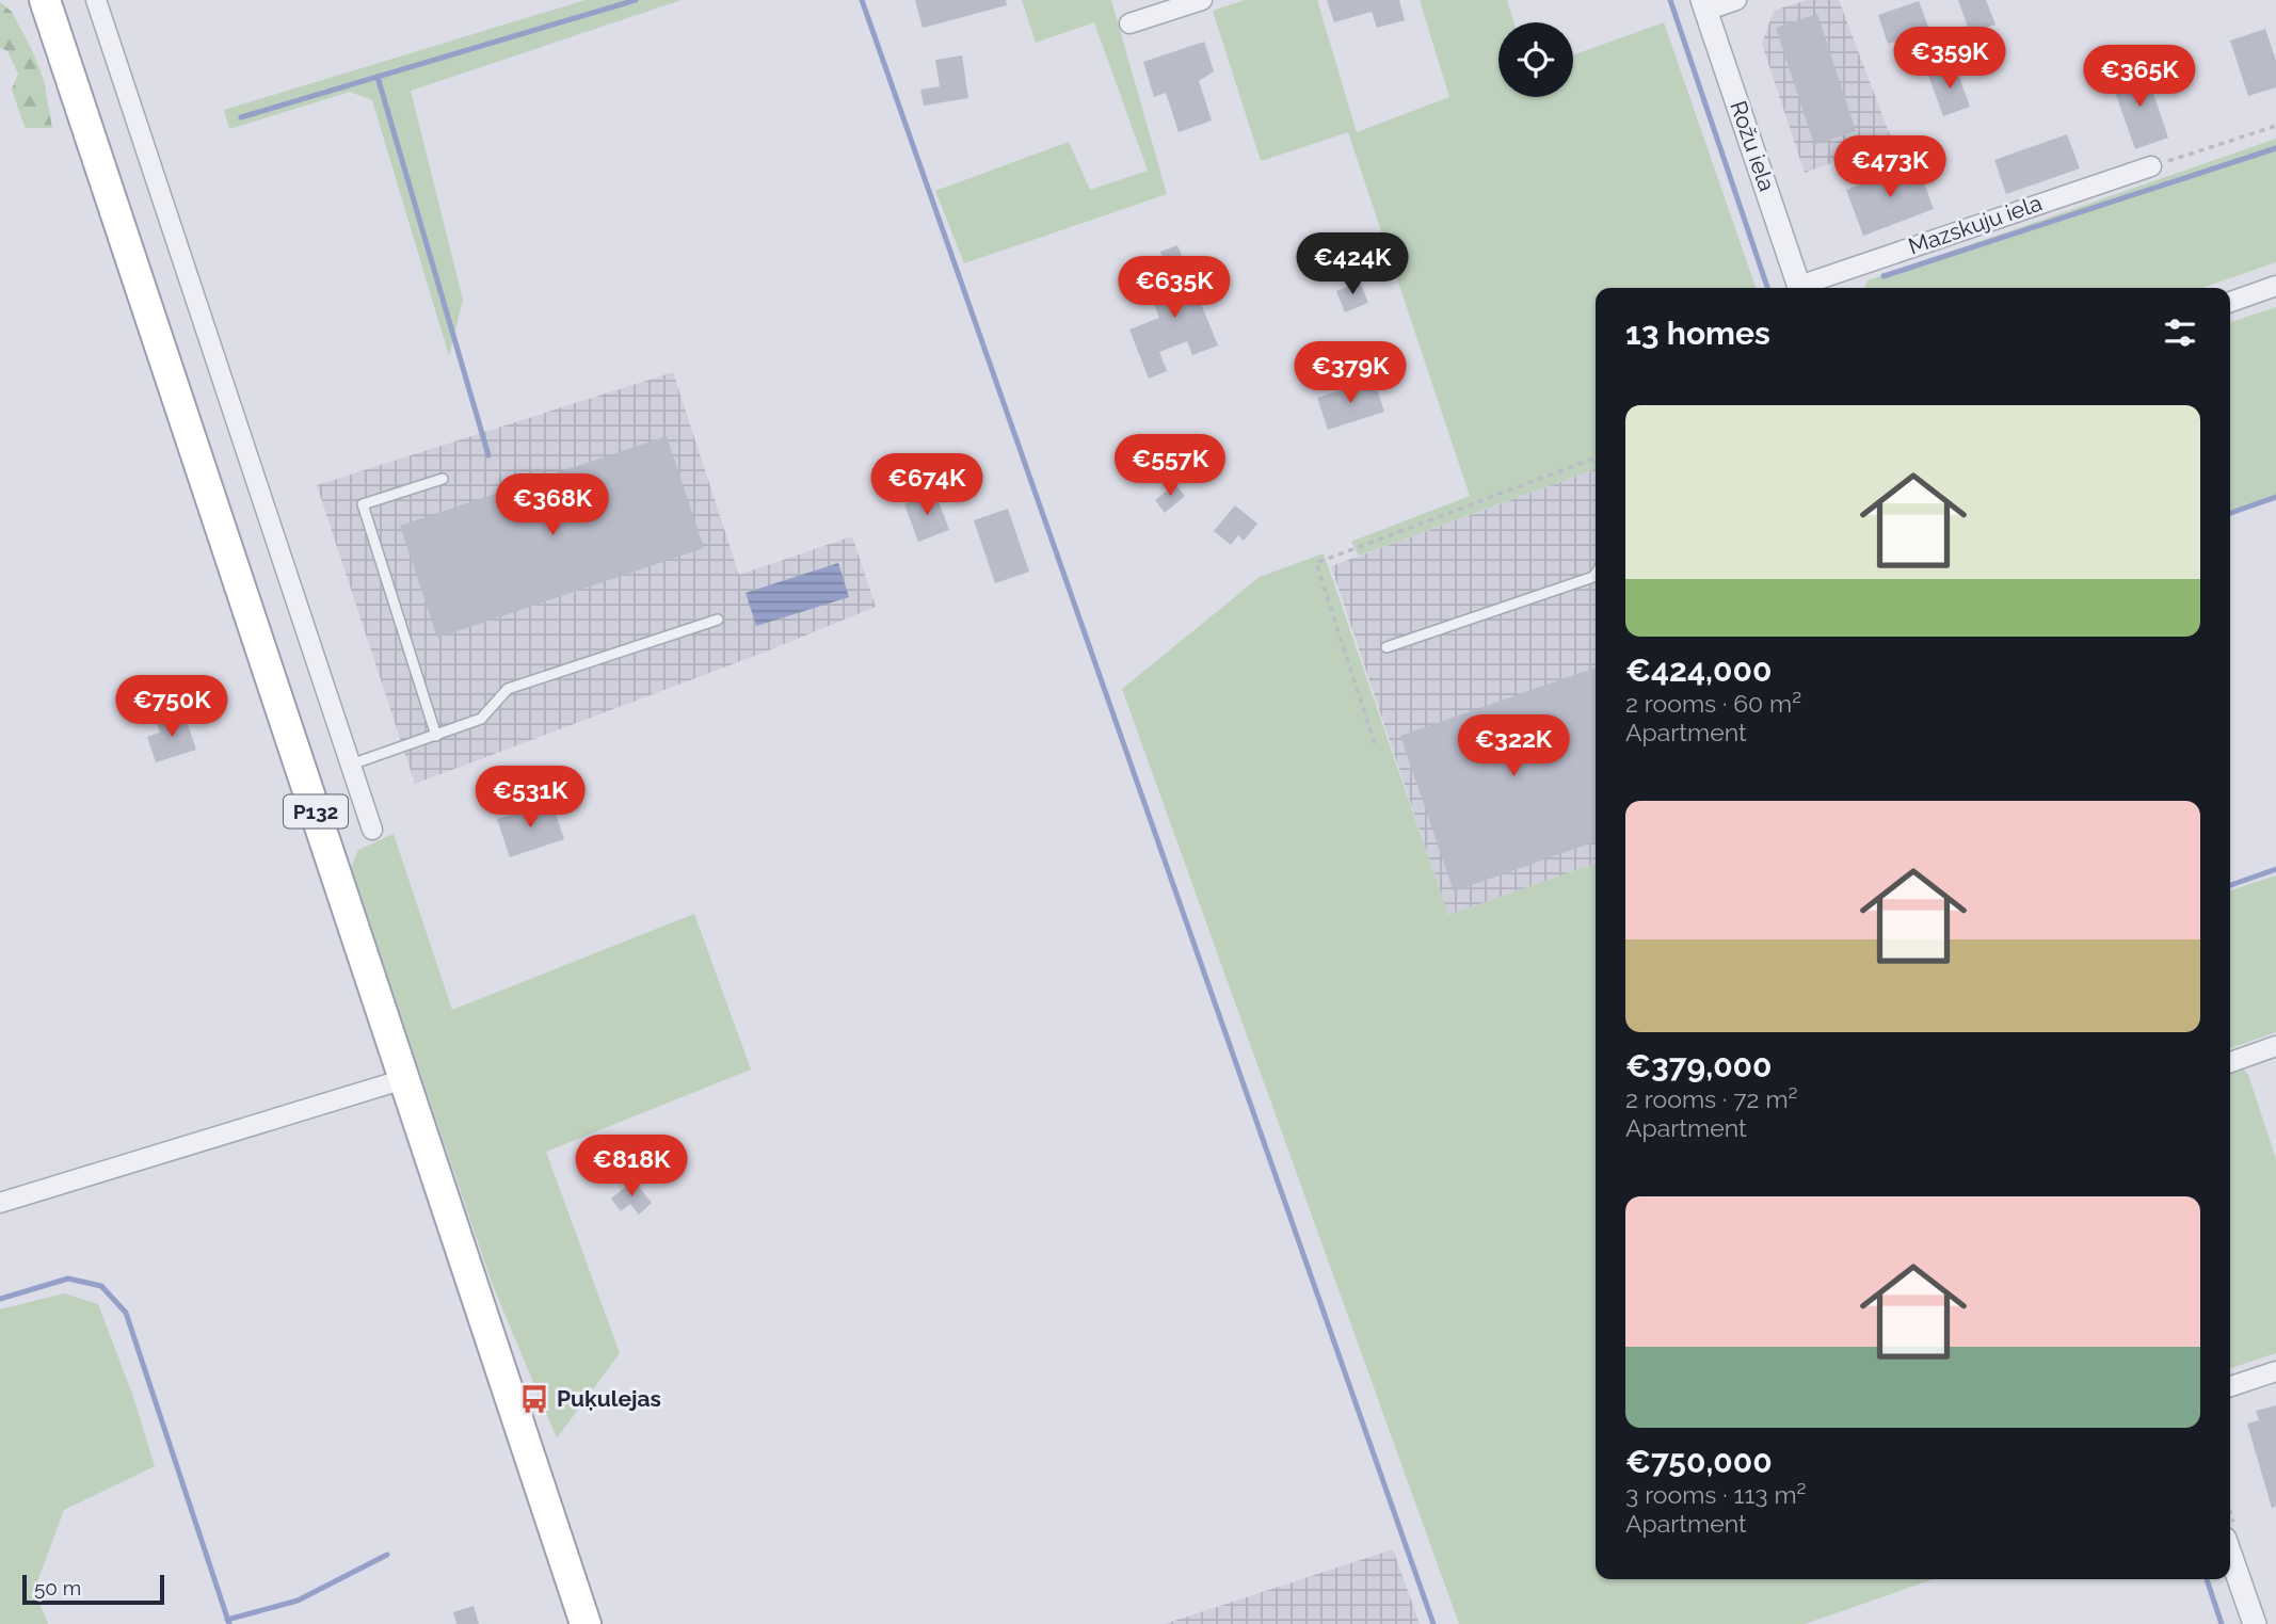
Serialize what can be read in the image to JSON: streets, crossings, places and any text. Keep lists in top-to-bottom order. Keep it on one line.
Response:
{"streets":{"main road":["P132"],"street":["Rožu iela","Mazskuju iela"]},"places":{"bus stop":["Puķulejas"]},"scale_bar":"50 m","page":{"price":["€359K","€365K","€473K","€424K","€635K","€379K","€557K","€674K","€368K","€750K","€322K","€531K","€818K"],"heading":"13 homes","list":[{"name":"€424,000","note":"2 rooms · 60 m² · Apartment"},{"name":"€379,000","note":"2 rooms · 72 m² · Apartment"},{"name":"€750,000","note":"3 rooms · 113 m² · Apartment"}],"scale":"50 m"}}
